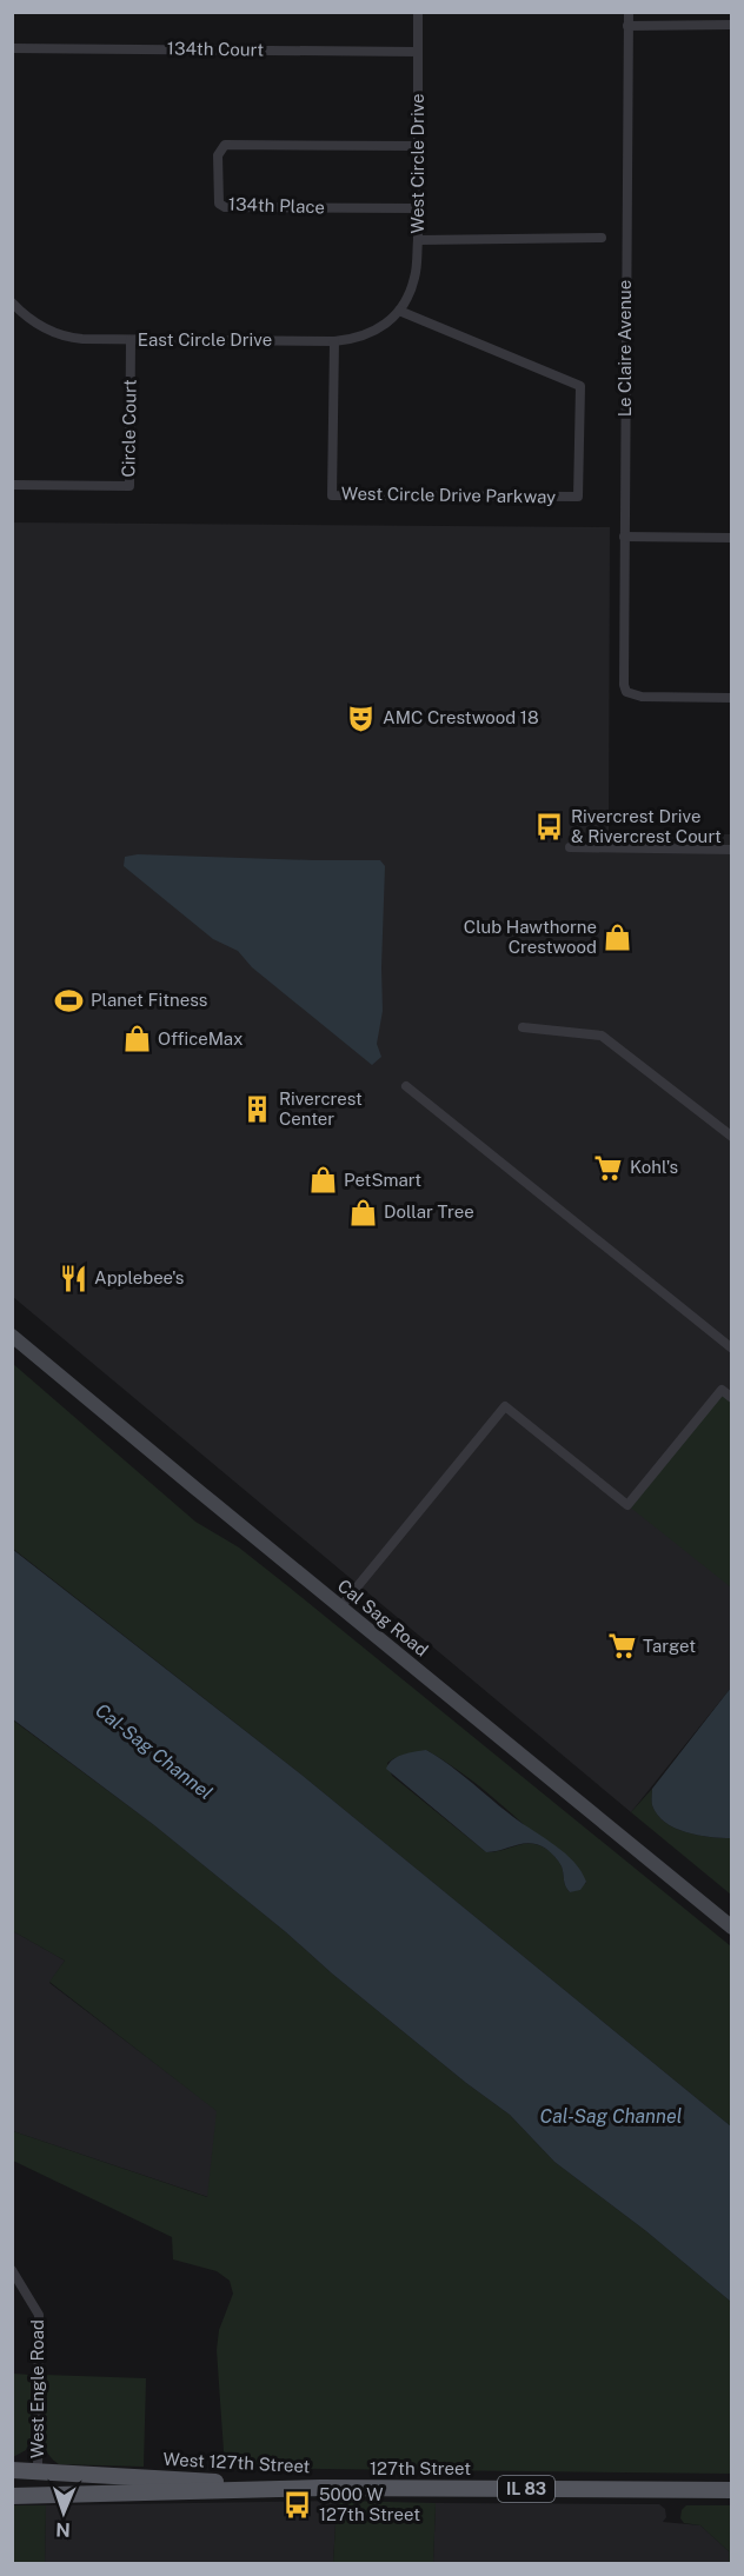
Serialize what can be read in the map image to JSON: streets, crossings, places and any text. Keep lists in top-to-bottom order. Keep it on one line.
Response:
{"streets":{"main road":["Cal Sag Road","West 127th Street","127th Street","IL 83"],"street":["134th Court","West Circle Drive","134th Place","East Circle Drive","Le Claire Avenue","Circle Court","West Circle Drive Parkway","West Engle Road"]},"crossings":[["134th Court","West Circle Drive"],["West Circle Drive","134th Place"],["West Circle Drive","East Circle Drive"],["West Circle Drive","West Circle Drive Parkway"],["East Circle Drive","Circle Court"],["East Circle Drive","West Circle Drive Parkway"],["West Engle Road","West 127th Street"],["West 127th Street","127th Street"]],"water":["Cal-Sag Channel"],"places":{"theatre":["AMC Crestwood 18"],"bus stop":["Rivercrest Drive & Rivercrest Court","5000 W 127th Street"],"shop":["Club Hawthorne Crestwood","OfficeMax","PetSmart","Dollar Tree"],"sports":["Planet Fitness"],"building":["Rivercrest Center"],"supermarket":["Kohl's","Target"],"restaurant":["Applebee's"]},"north":"bottom"}
